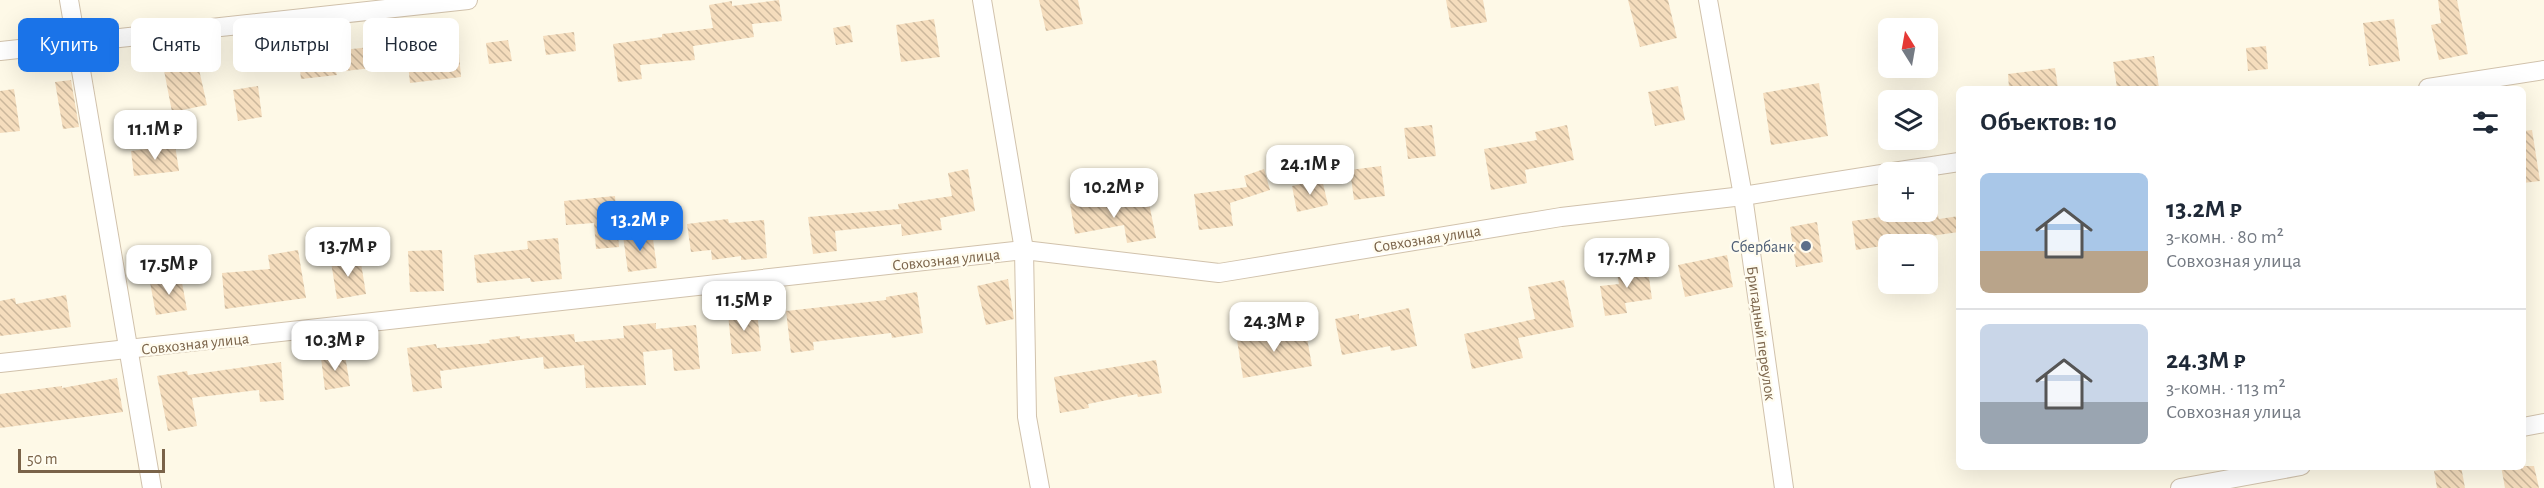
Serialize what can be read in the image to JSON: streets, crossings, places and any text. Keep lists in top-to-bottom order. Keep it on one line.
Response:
{"streets":{"street":["Совхозная улица","Бригадный переулок"]},"crossings":[["Совхозная улица","Бригадный переулок"]],"places":["Сбербанк"],"scale_bar":"50 m","north":"top","page":{"map_buttons":["+","−"],"chip":["Купить","Снять","Фильтры","Новое"],"heading":"Объектов: 10","price":["11.1M ₽","24.1M ₽","10.2M ₽","13.2M ₽","13.7M ₽","17.7M ₽","17.5M ₽","11.5M ₽","24.3M ₽","10.3M ₽"],"list":[{"name":"13.2M ₽","note":"3-комн. · 80 m² · Совхозная улица"},{"name":"24.3M ₽","note":"3-комн. · 113 m² · Совхозная улица"}],"scale":"50 m"}}
